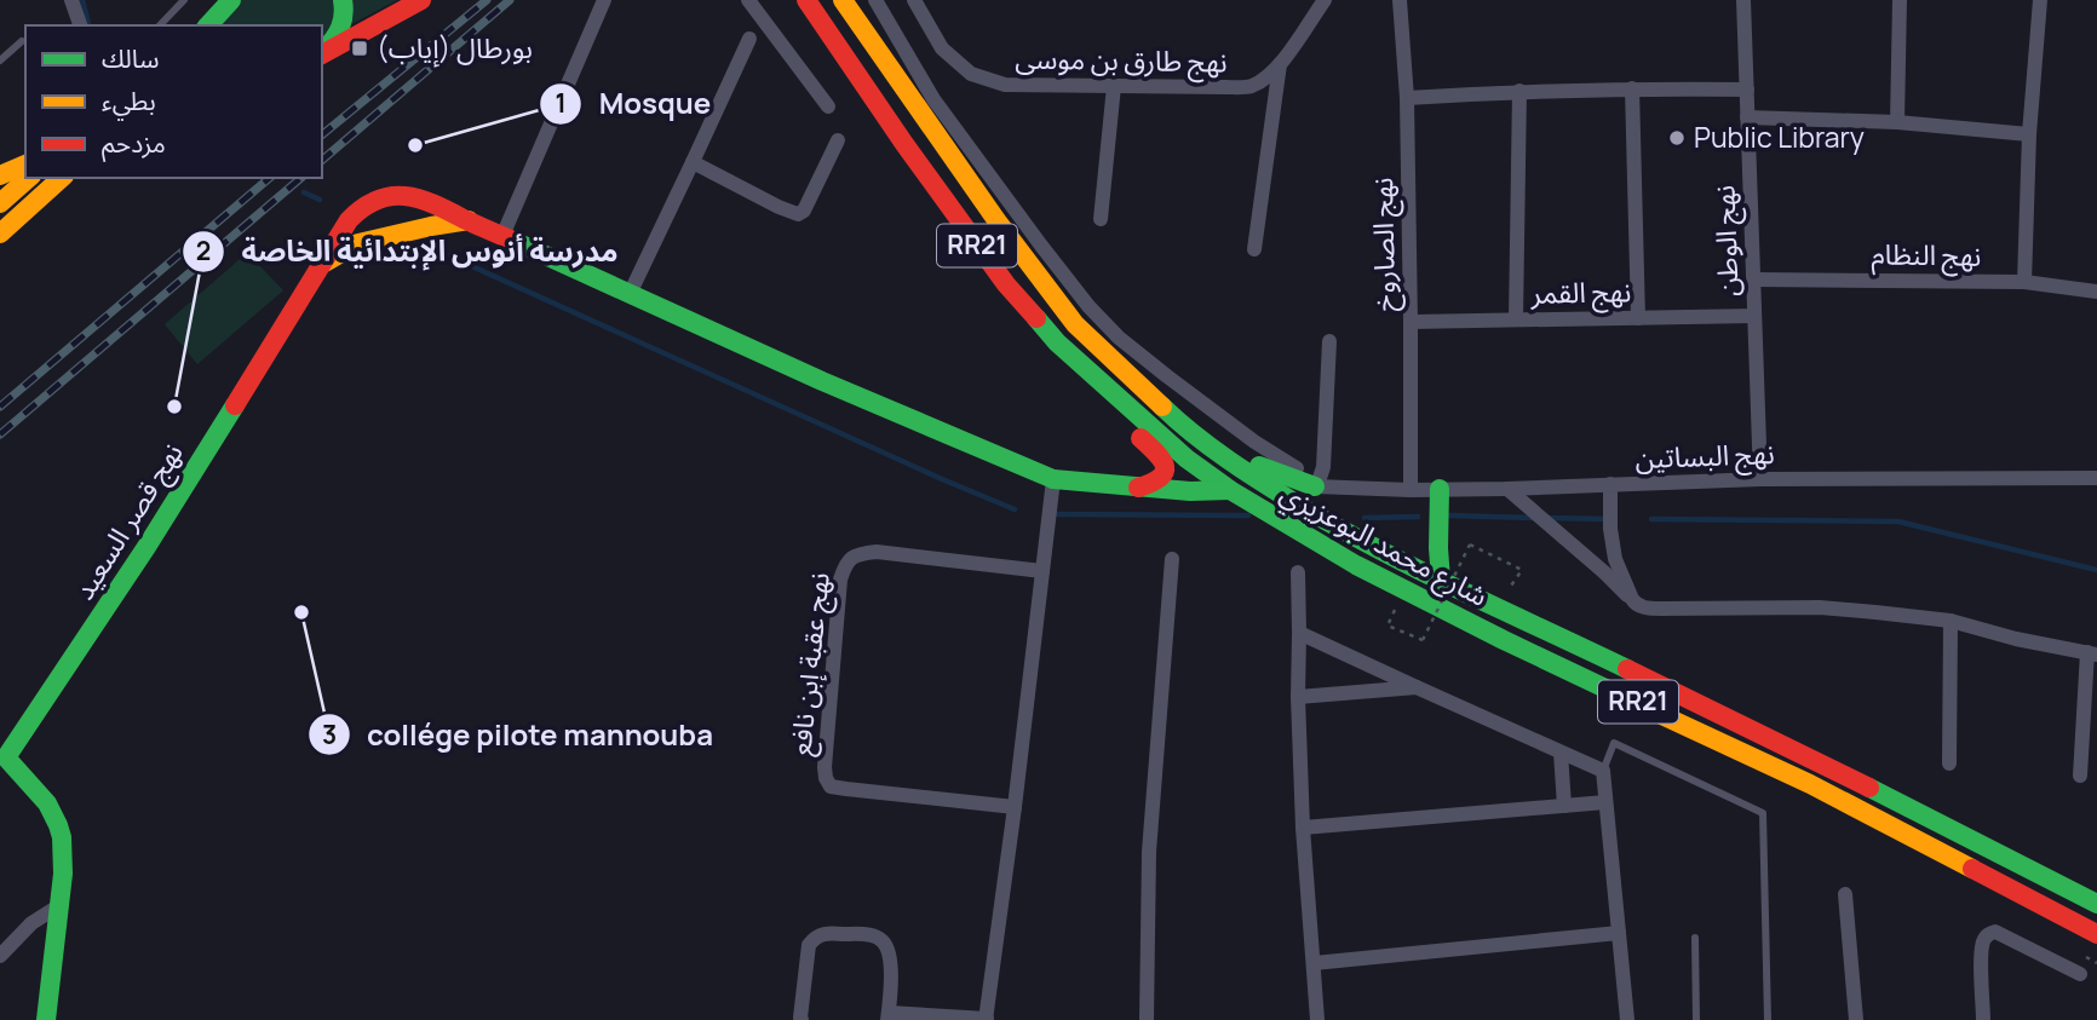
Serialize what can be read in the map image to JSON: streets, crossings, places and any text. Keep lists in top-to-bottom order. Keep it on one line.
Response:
{"streets":{"main road":["RR21","نهج قصر السعيد","شارع محمد البوعزيزي"],"street":["نهج طارق بن موسى","نهج الوطن","نهج الصاروخ","نهج النظام","نهج القمر","نهج البساتين","نهج عقبة إبن نافع"]},"crossings":[["نهج الوطن","نهج النظام"],["نهج الوطن","نهج القمر"],["نهج الوطن","نهج البساتين"],["نهج الصاروخ","نهج القمر"],["نهج الصاروخ","نهج البساتين"],["RR21","شارع محمد البوعزيزي"],["نهج قصر السعيد","شارع محمد البوعزيزي"]],"places":{"transit":["بورطال (إياب)"],"other":["Public Library","Mosque","مدرسة أنوس الإبتدائية الخاصة","collége pilote mannouba"]},"legend":["سالك","بطيء","مزدحم"]}
